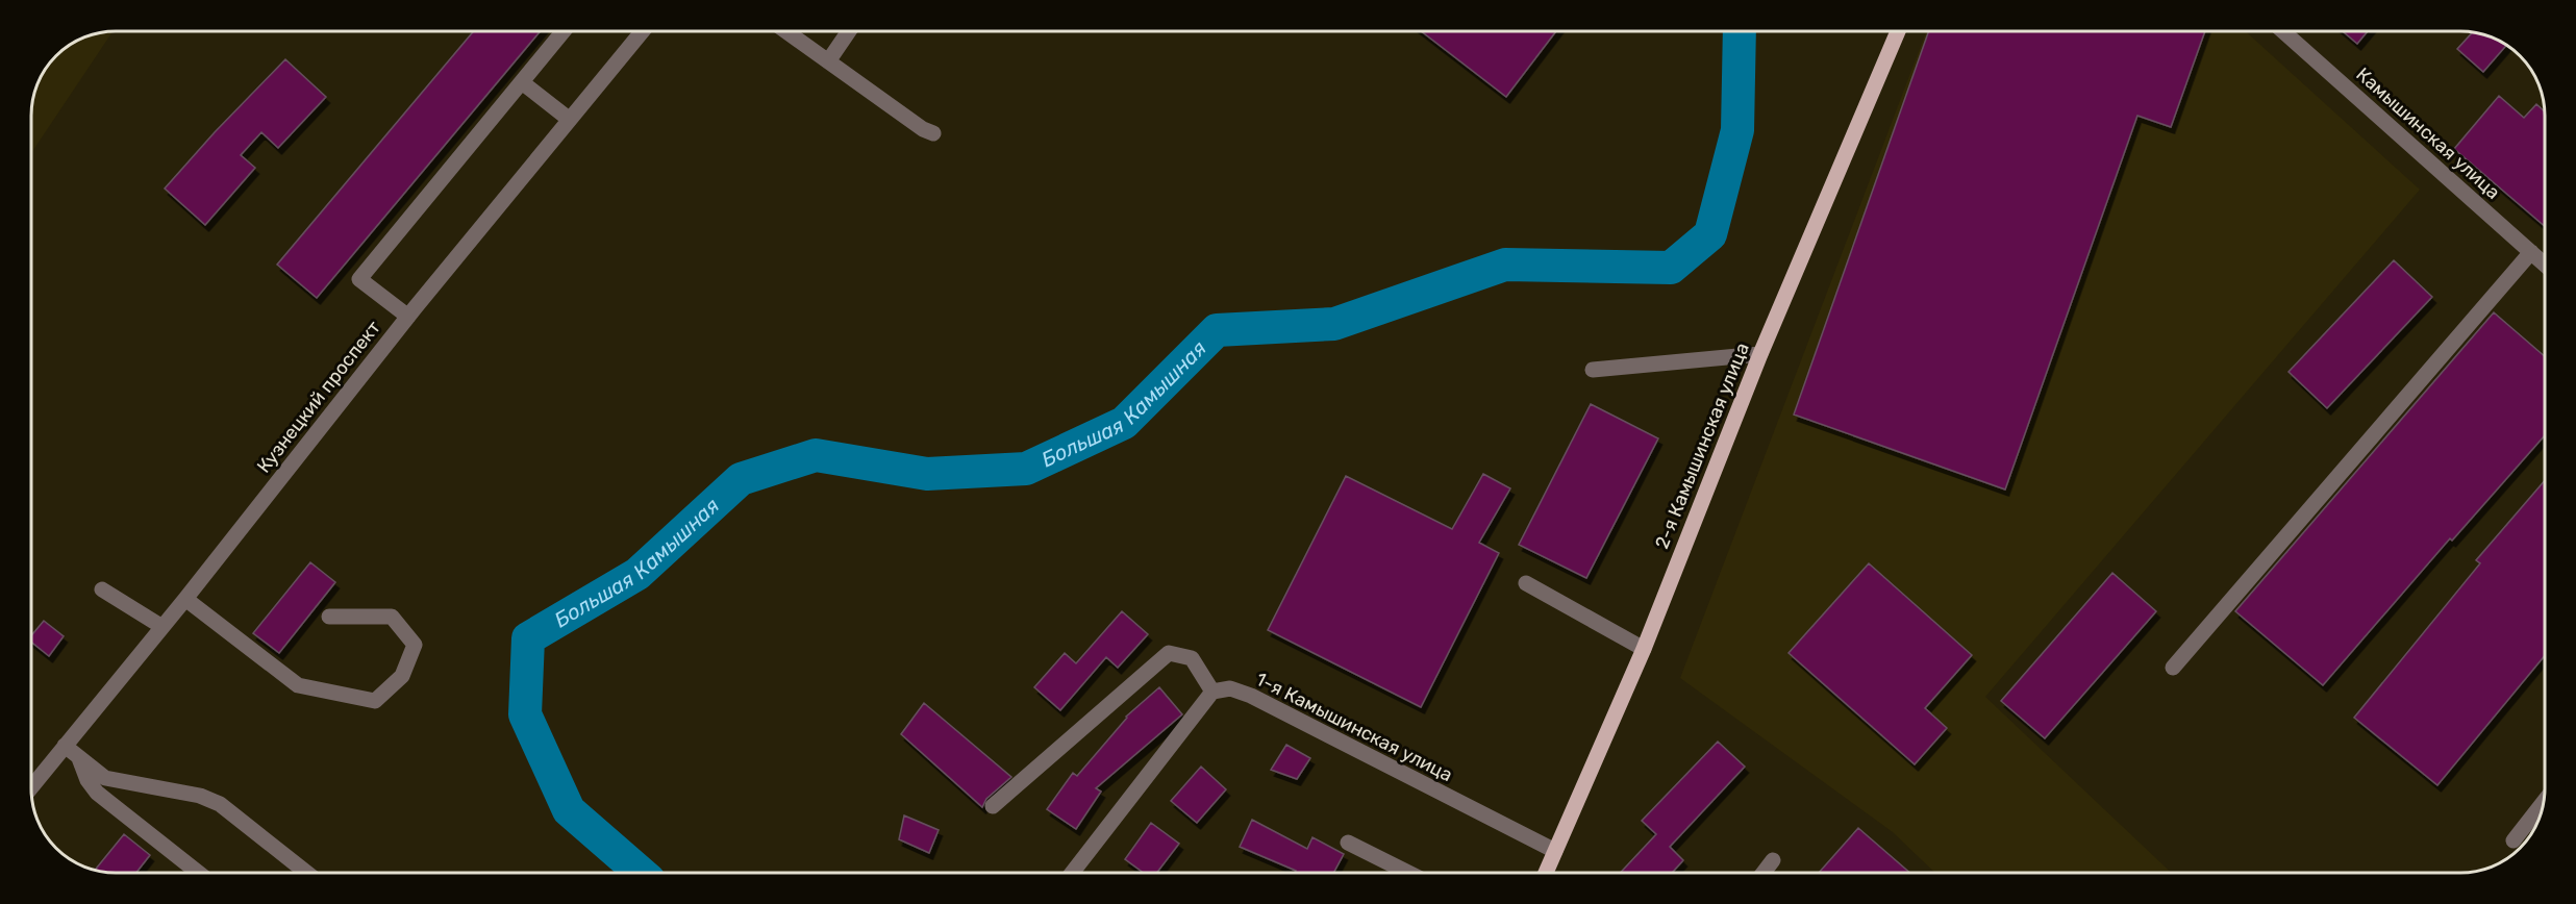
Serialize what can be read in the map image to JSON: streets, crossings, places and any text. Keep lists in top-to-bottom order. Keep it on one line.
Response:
{"streets":{"main road":["2-я Камышинская улица"],"street":["Камышинская улица","Кузнецкий проспект","1-я Камышинская улица"]},"crossings":[["2-я Камышинская улица","1-я Камышинская улица"]],"water":["Большая Камышная"]}
